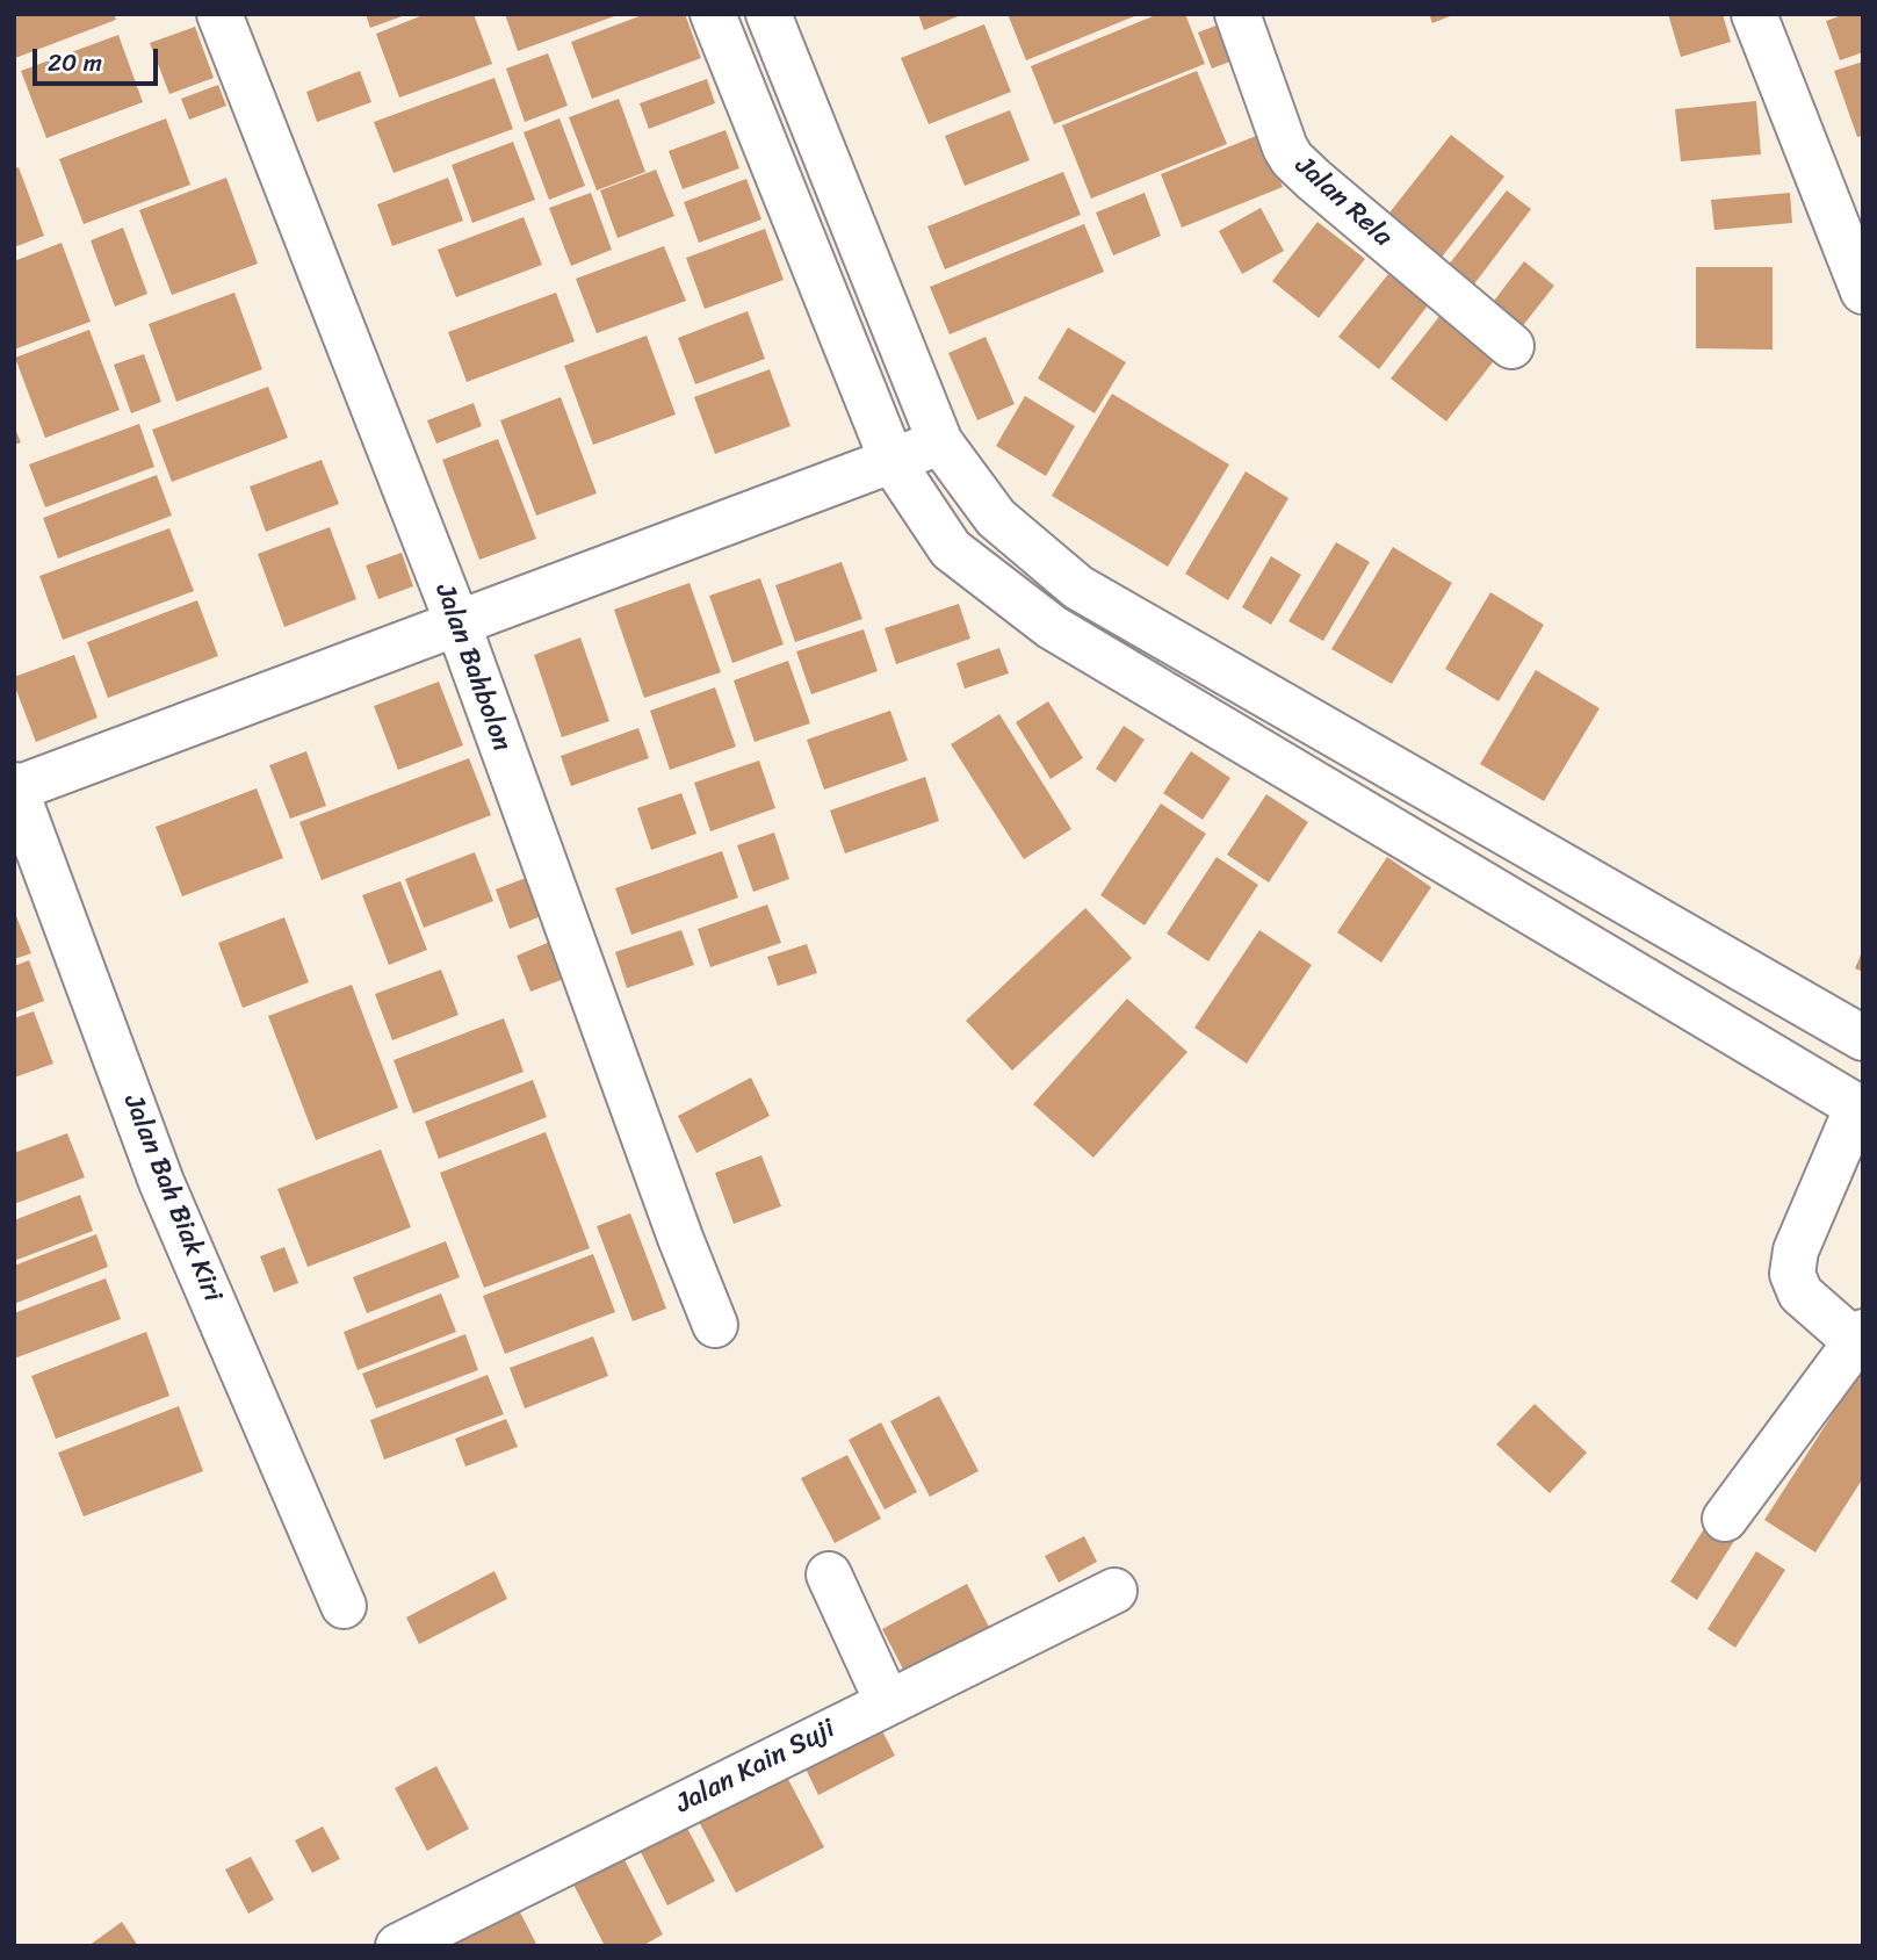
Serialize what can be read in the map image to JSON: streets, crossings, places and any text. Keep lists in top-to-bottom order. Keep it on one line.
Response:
{"streets":{"main road":["Jalan Rela","Jalan Bahbolon","Jalan Bah Biak Kiri","Jalan Kain Suji"]},"scale_bar":"20 m"}
